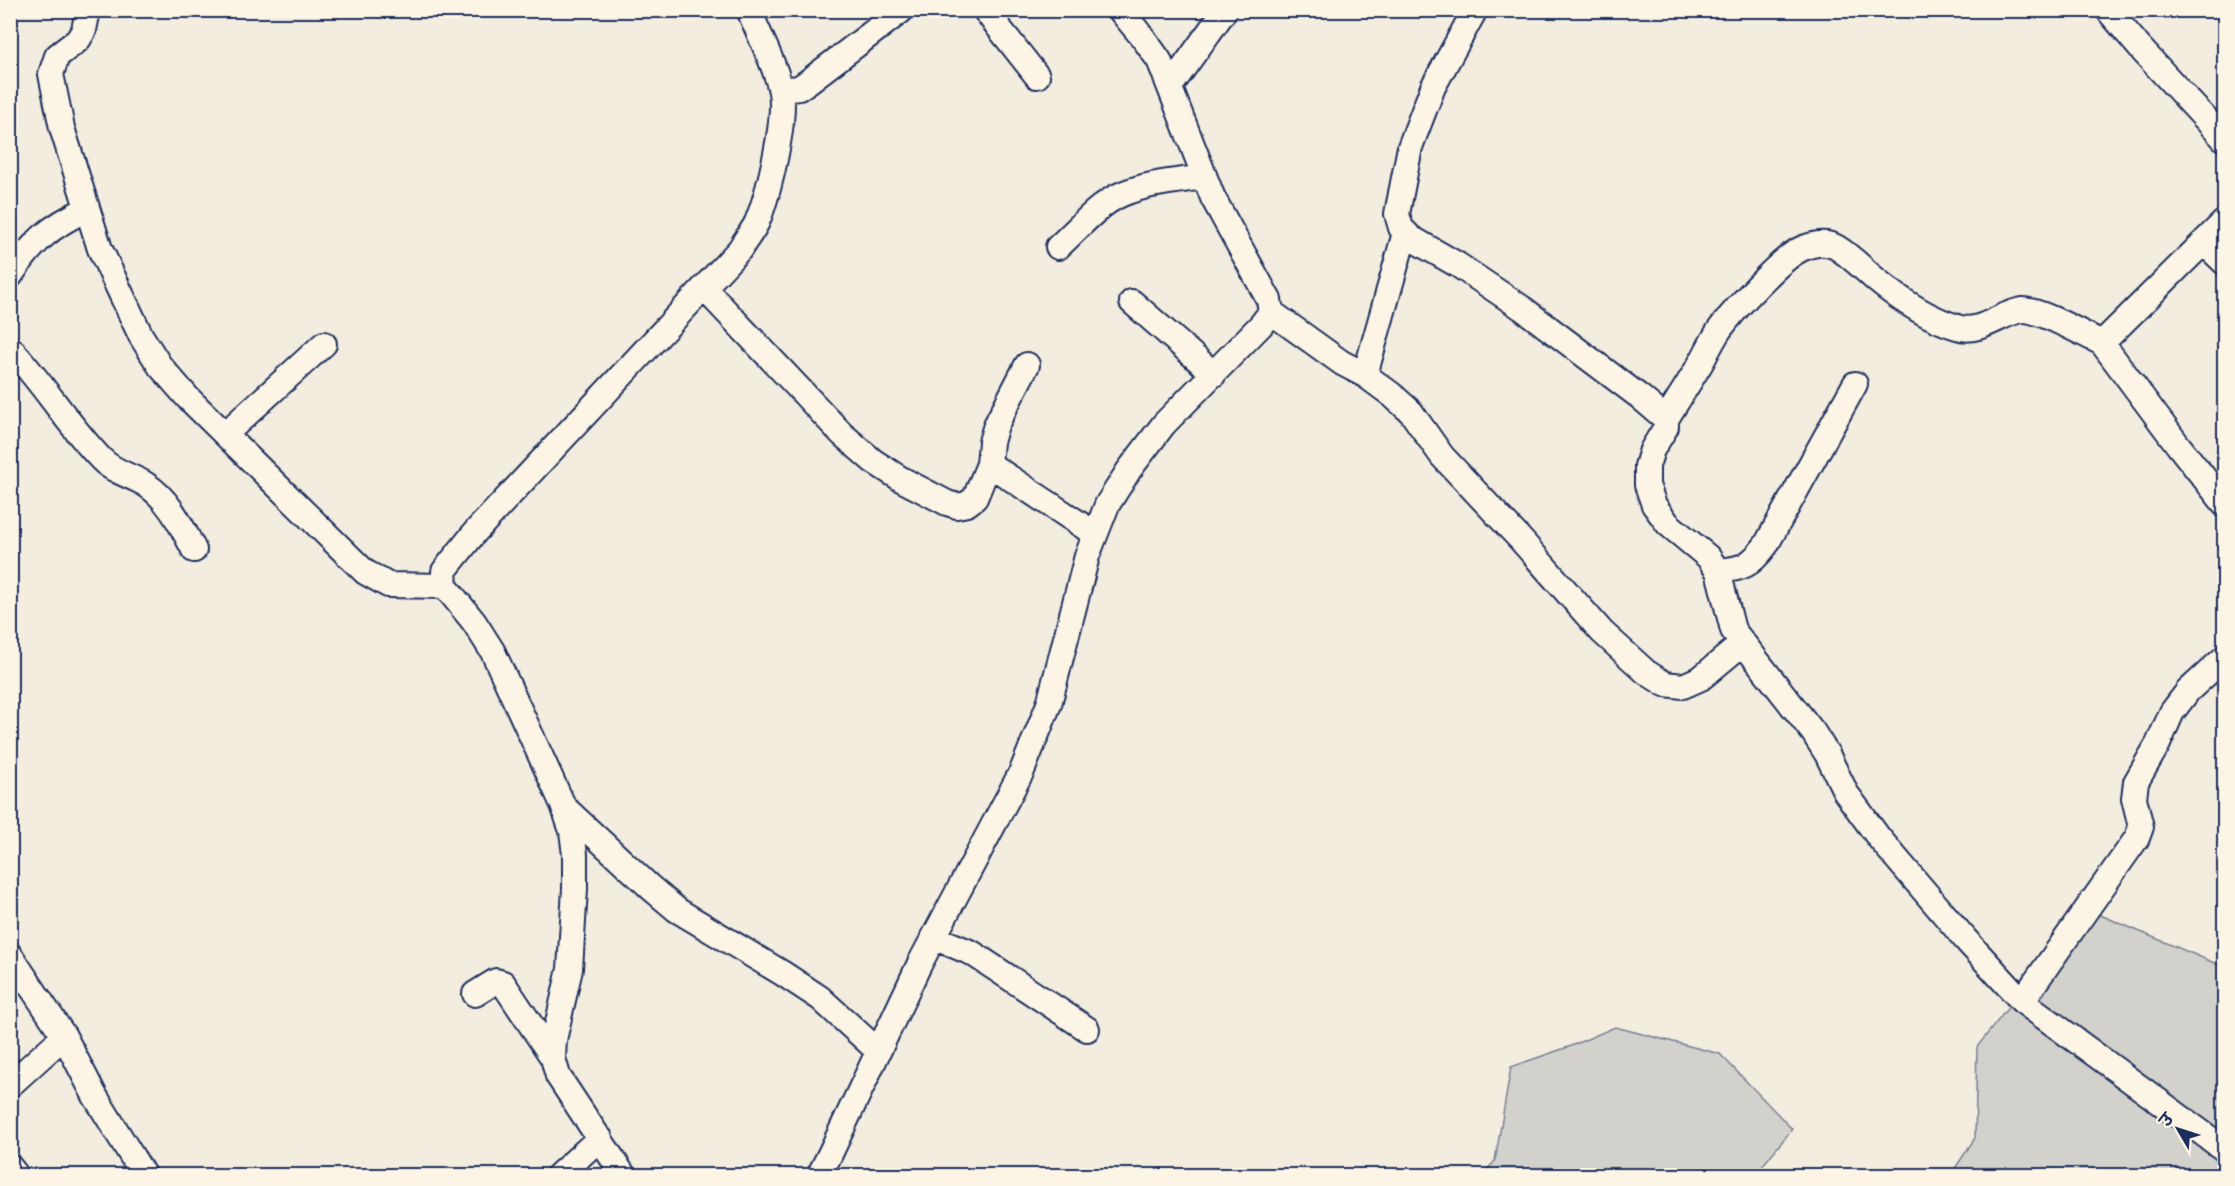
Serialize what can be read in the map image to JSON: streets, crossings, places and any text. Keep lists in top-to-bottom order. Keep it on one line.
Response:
{"north":"top left"}
